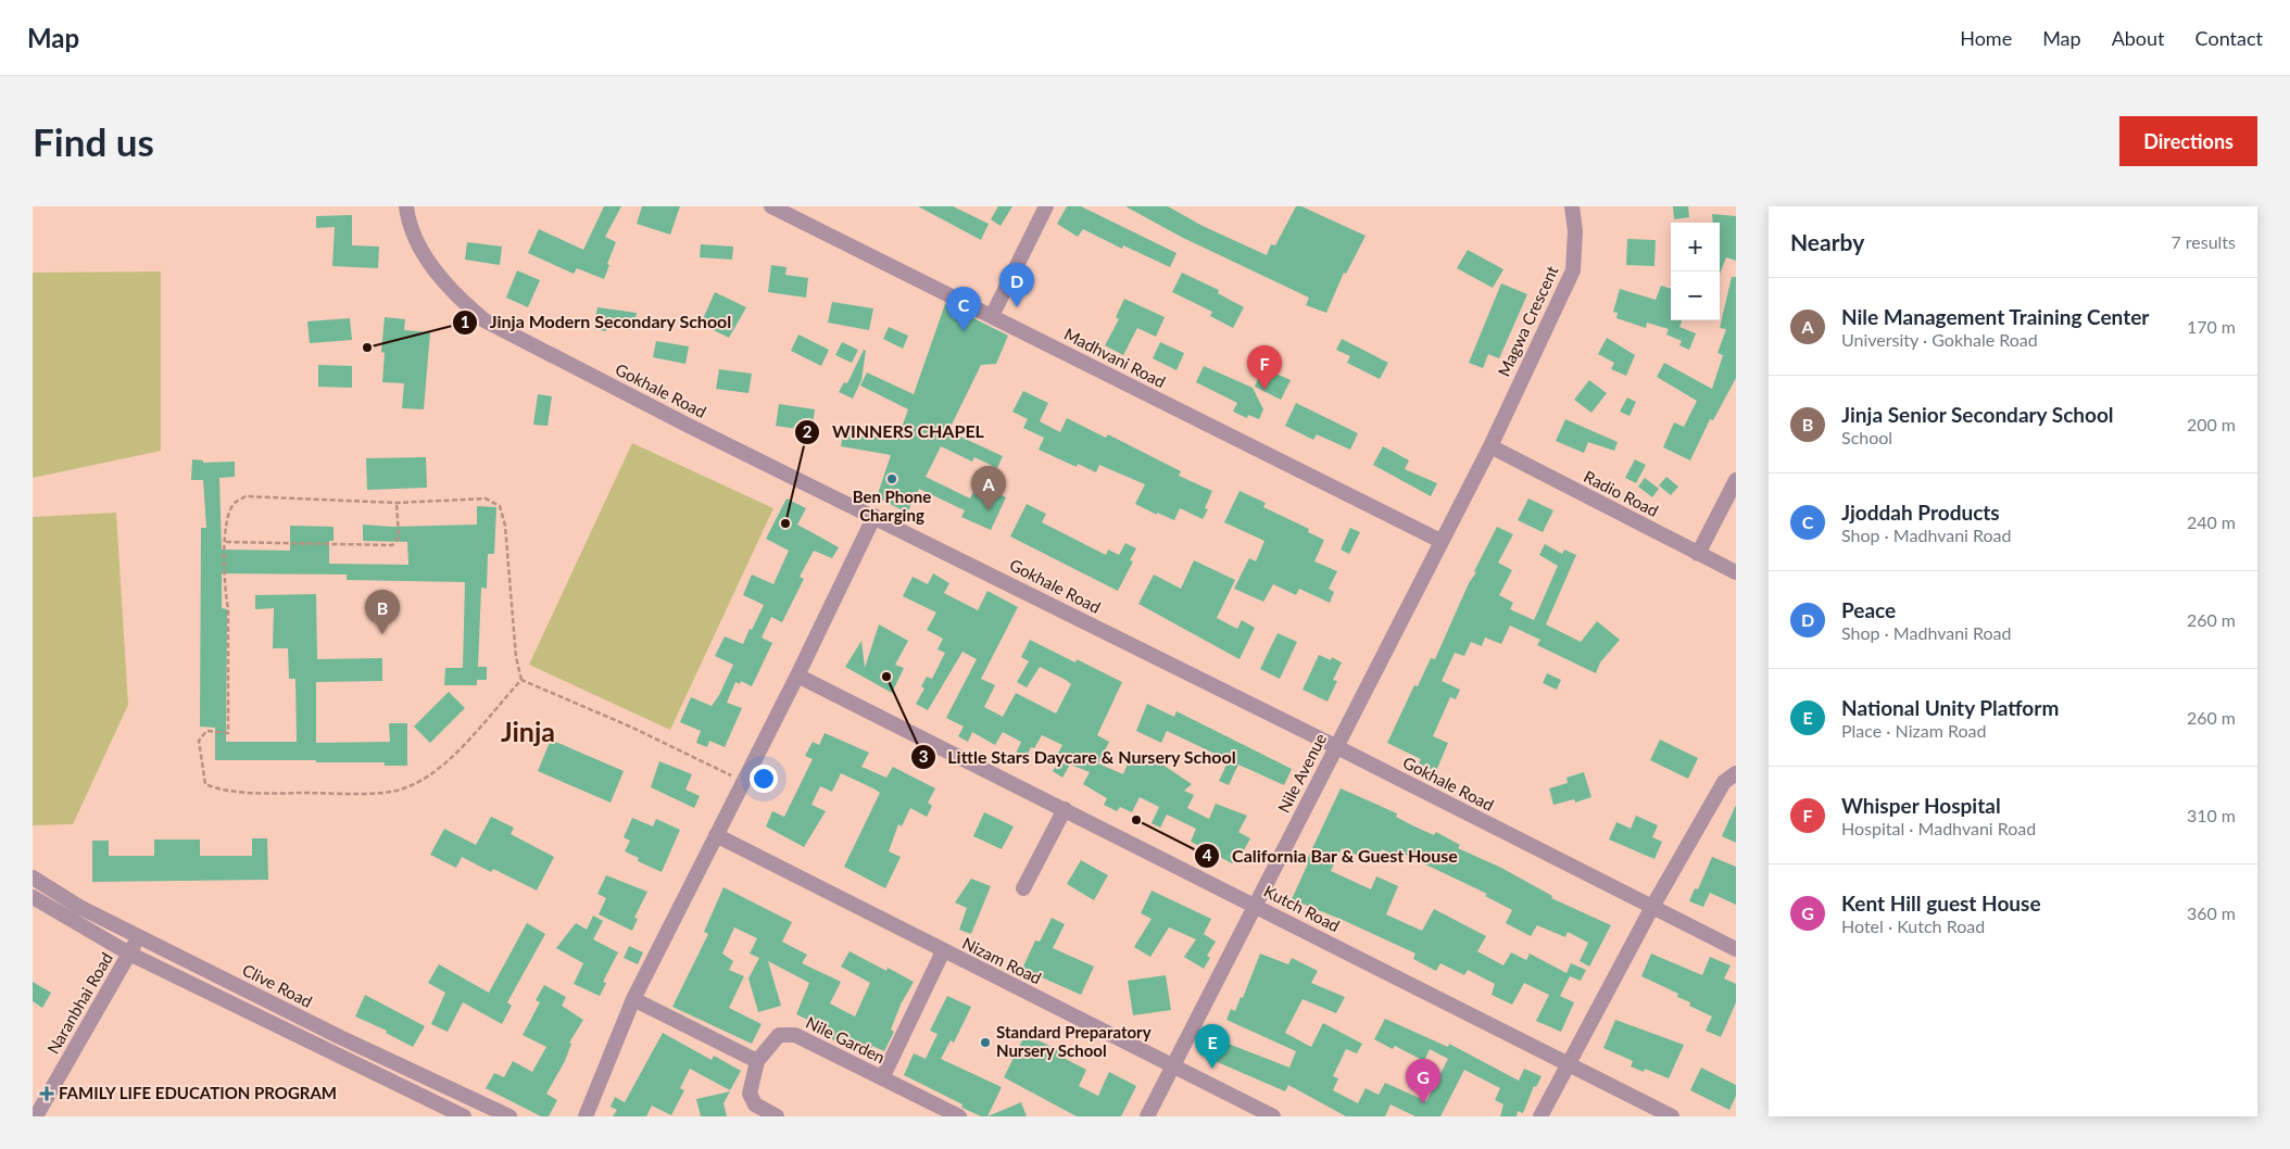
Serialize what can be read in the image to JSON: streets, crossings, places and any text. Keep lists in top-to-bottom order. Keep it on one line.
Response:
{"streets":{"street":["Magwa Crescent","Madhvani Road","Gokhale Road","Radio Road","Nile Avenue","Kutch Road","Nizam Road","Clive Road","Naranbhai Road","Nile Garden"]},"crossings":[["Magwa Crescent","Radio Road"],["Magwa Crescent","Nile Avenue"],["Madhvani Road","Nile Avenue"],["Gokhale Road","Nile Avenue"],["Radio Road","Nile Avenue"],["Nile Avenue","Kutch Road"],["Nile Avenue","Nizam Road"],["Clive Road","Naranbhai Road"]],"districts":["Jinja"],"places":{"other":["Jinja Modern Secondary School","Ben Phone Charging","WINNERS CHAPEL","Little Stars Daycare & Nursery School","California Bar & Guest House","Standard Preparatory Nursery School"],"health":["FAMILY LIFE EDUCATION PROGRAM"]},"page":{"header":"Map","nav":["Home","Map","About","Contact"],"buttons":"Directions","title":"Find us","heading":["Nearby","7 results"],"map_buttons":["+","−"],"pins":["D","C","F","A","B","E","G"],"list":[{"mark":"A","name":"Nile Management Training Center","note":"University · Gokhale Road","value":"170 m"},{"mark":"B","name":"Jinja Senior Secondary School","note":"School","value":"200 m"},{"mark":"C","name":"Jjoddah Products","note":"Shop · Madhvani Road","value":"240 m"},{"mark":"D","name":"Peace","note":"Shop · Madhvani Road","value":"260 m"},{"mark":"E","name":"National Unity Platform","note":"Place · Nizam Road","value":"260 m"},{"mark":"F","name":"Whisper Hospital","note":"Hospital · Madhvani Road","value":"310 m"},{"mark":"G","name":"Kent Hill guest House","note":"Hotel · Kutch Road","value":"360 m"}]}}
